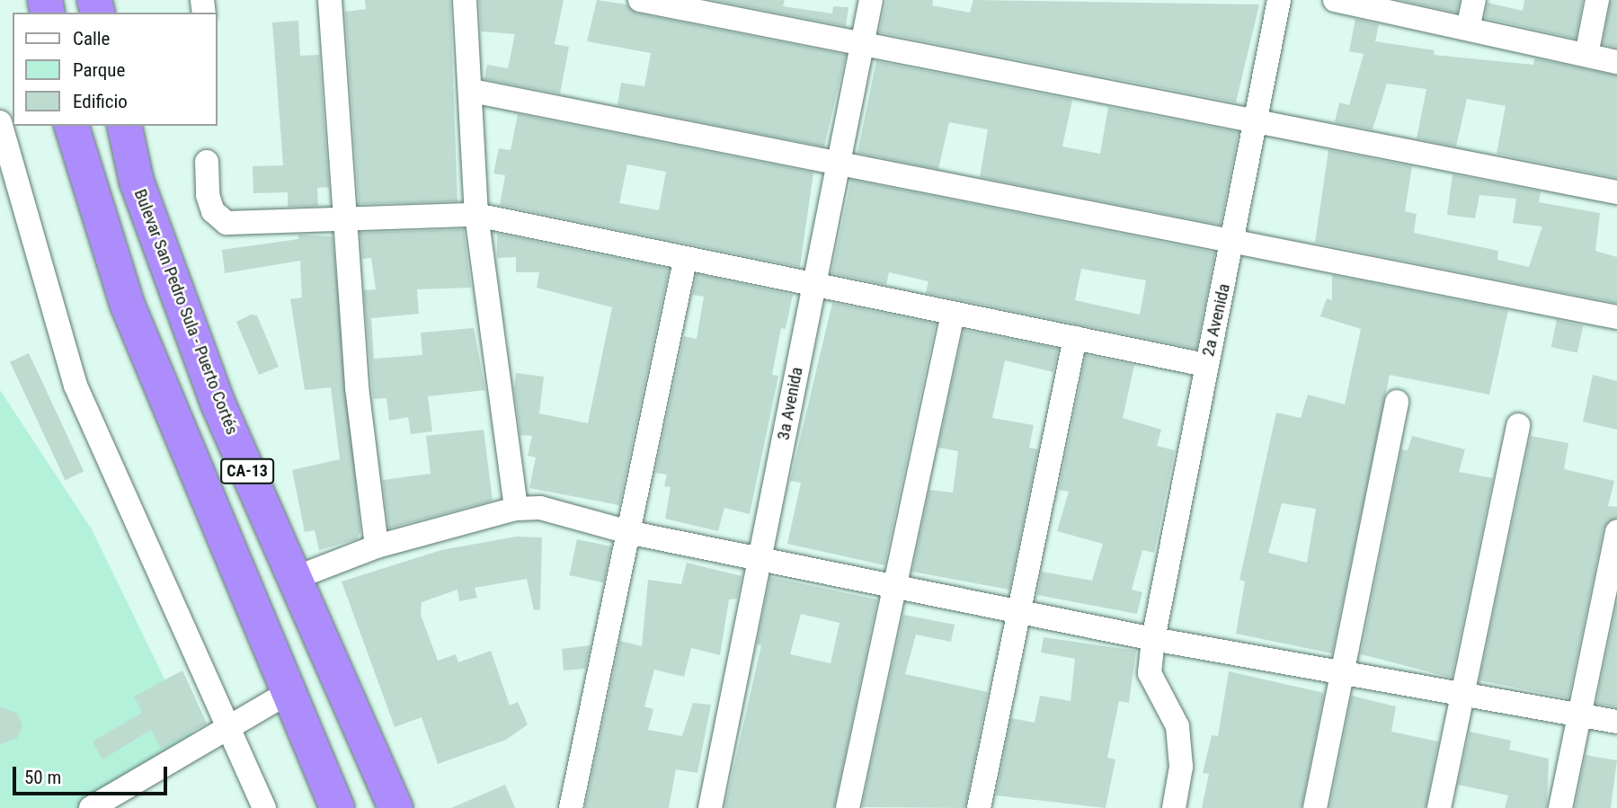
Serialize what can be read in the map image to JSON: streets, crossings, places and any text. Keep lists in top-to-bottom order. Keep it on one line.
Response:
{"streets":{"highway":["Bulevar San Pedro Sula - Puerto Cortés","CA-13"],"street":["2a Avenida","3a Avenida"]},"legend":["Calle","Parque","Edificio"],"scale_bar":"50 m"}
